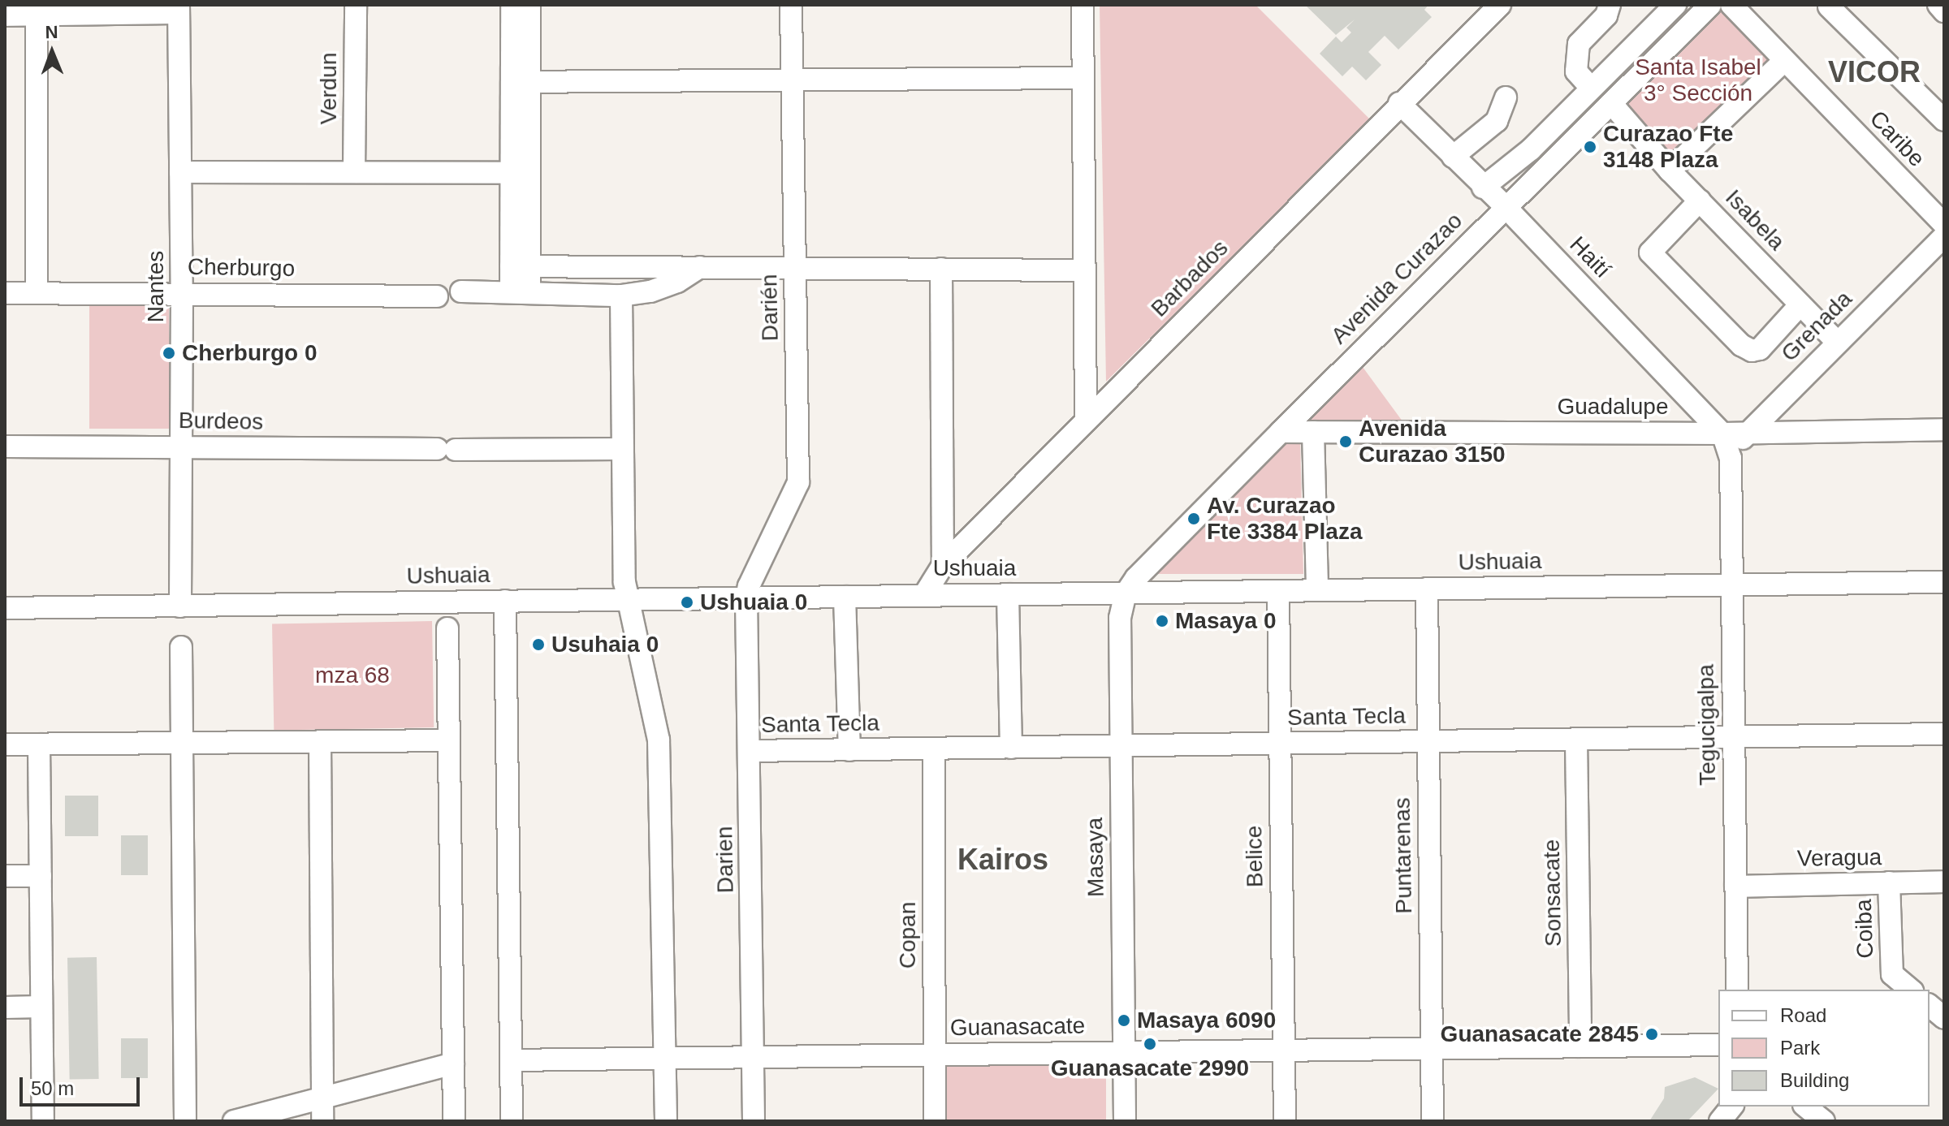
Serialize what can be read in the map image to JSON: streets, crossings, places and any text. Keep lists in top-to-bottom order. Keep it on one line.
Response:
{"streets":{"street":["Verdun","Caribe","Isabela","Haití","Cherburgo","Barbados","Avenida Curazao","Nantes","Darién","Grenada","Guadalupe","Burdeos","Ushuaia","Santa Tecla","Tegucigalpa","Puntarenas","Belice","Masaya","Veragua","Darien","Sonsacate","Coiba","Copan","Guanasacate"]},"crossings":[["Isabela","Avenida Curazao"],["Isabela","Grenada"],["Haití","Barbados"],["Haití","Avenida Curazao"],["Haití","Grenada"],["Haití","Guadalupe"],["Haití","Tegucigalpa"],["Cherburgo","Nantes"],["Barbados","Ushuaia"],["Avenida Curazao","Guadalupe"],["Avenida Curazao","Ushuaia"],["Avenida Curazao","Masaya"],["Nantes","Burdeos"],["Nantes","Ushuaia"],["Darién","Ushuaia"],["Darién","Darien"],["Grenada","Guadalupe"],["Grenada","Tegucigalpa"],["Ushuaia","Tegucigalpa"],["Ushuaia","Puntarenas"],["Ushuaia","Belice"],["Ushuaia","Masaya"],["Ushuaia","Darien"],["Santa Tecla","Tegucigalpa"],["Santa Tecla","Puntarenas"],["Santa Tecla","Belice"],["Santa Tecla","Masaya"],["Santa Tecla","Darien"],["Santa Tecla","Sonsacate"],["Santa Tecla","Copan"],["Tegucigalpa","Veragua"],["Puntarenas","Guanasacate"],["Belice","Guanasacate"],["Masaya","Guanasacate"],["Veragua","Coiba"],["Darien","Guanasacate"],["Sonsacate","Guanasacate"],["Copan","Guanasacate"]],"districts":["VICOR","Kairos"],"parks":["Santa Isabel 3° Sección","mza 68"],"places":["Curazao Fte 3148 Plaza","Cherburgo 0","Avenida Curazao 3150","Av. Curazao Fte 3384 Plaza","Ushuaia 0","Masaya 0","Usuhaia 0","Masaya 6090","Guanasacate 2845","Guanasacate 2990"],"legend":["Road","Park","Building"],"scale_bar":"50 m","north":"top"}
